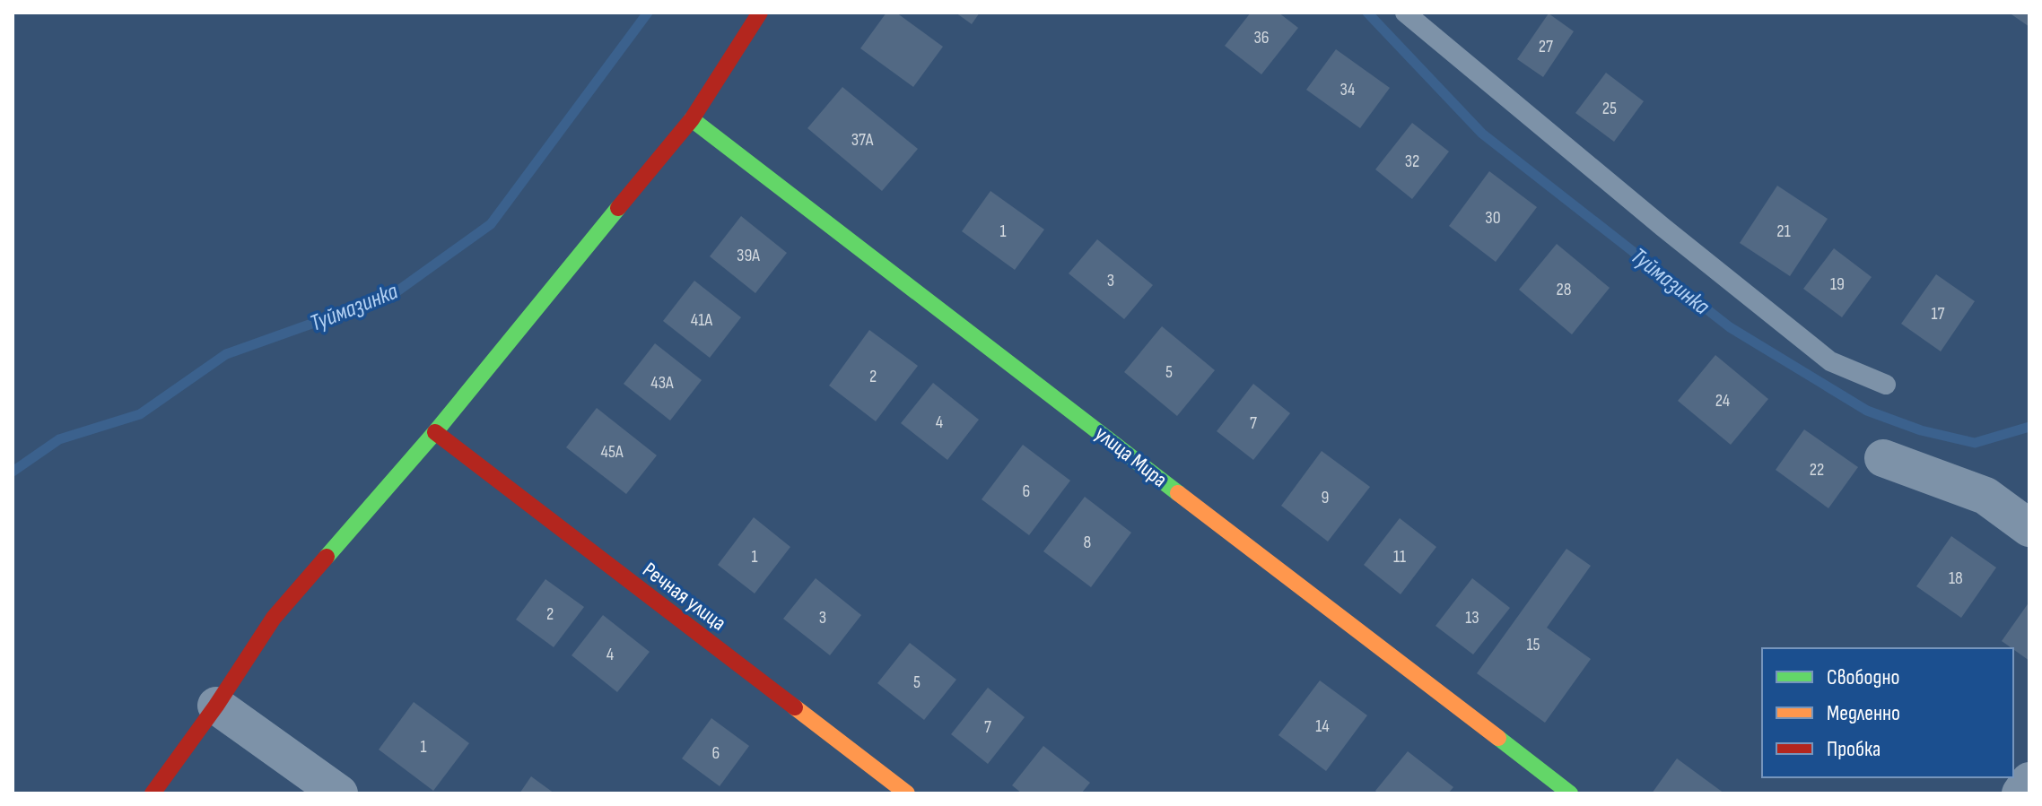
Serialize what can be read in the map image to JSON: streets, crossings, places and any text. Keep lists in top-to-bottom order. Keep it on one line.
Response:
{"streets":{"street":["улица Мира","Речная улица"]},"water":["Туймазинка"],"house_numbers":["36","27","34","25","37А","32","30","1","21","39А","3","19","28","17","41А","5","2","43А","24","4","7","45А","22","6","9","8","1","11","18","2","3","13","15","4","5","14","7","1","6"],"legend":["Свободно","Медленно","Пробка"]}
